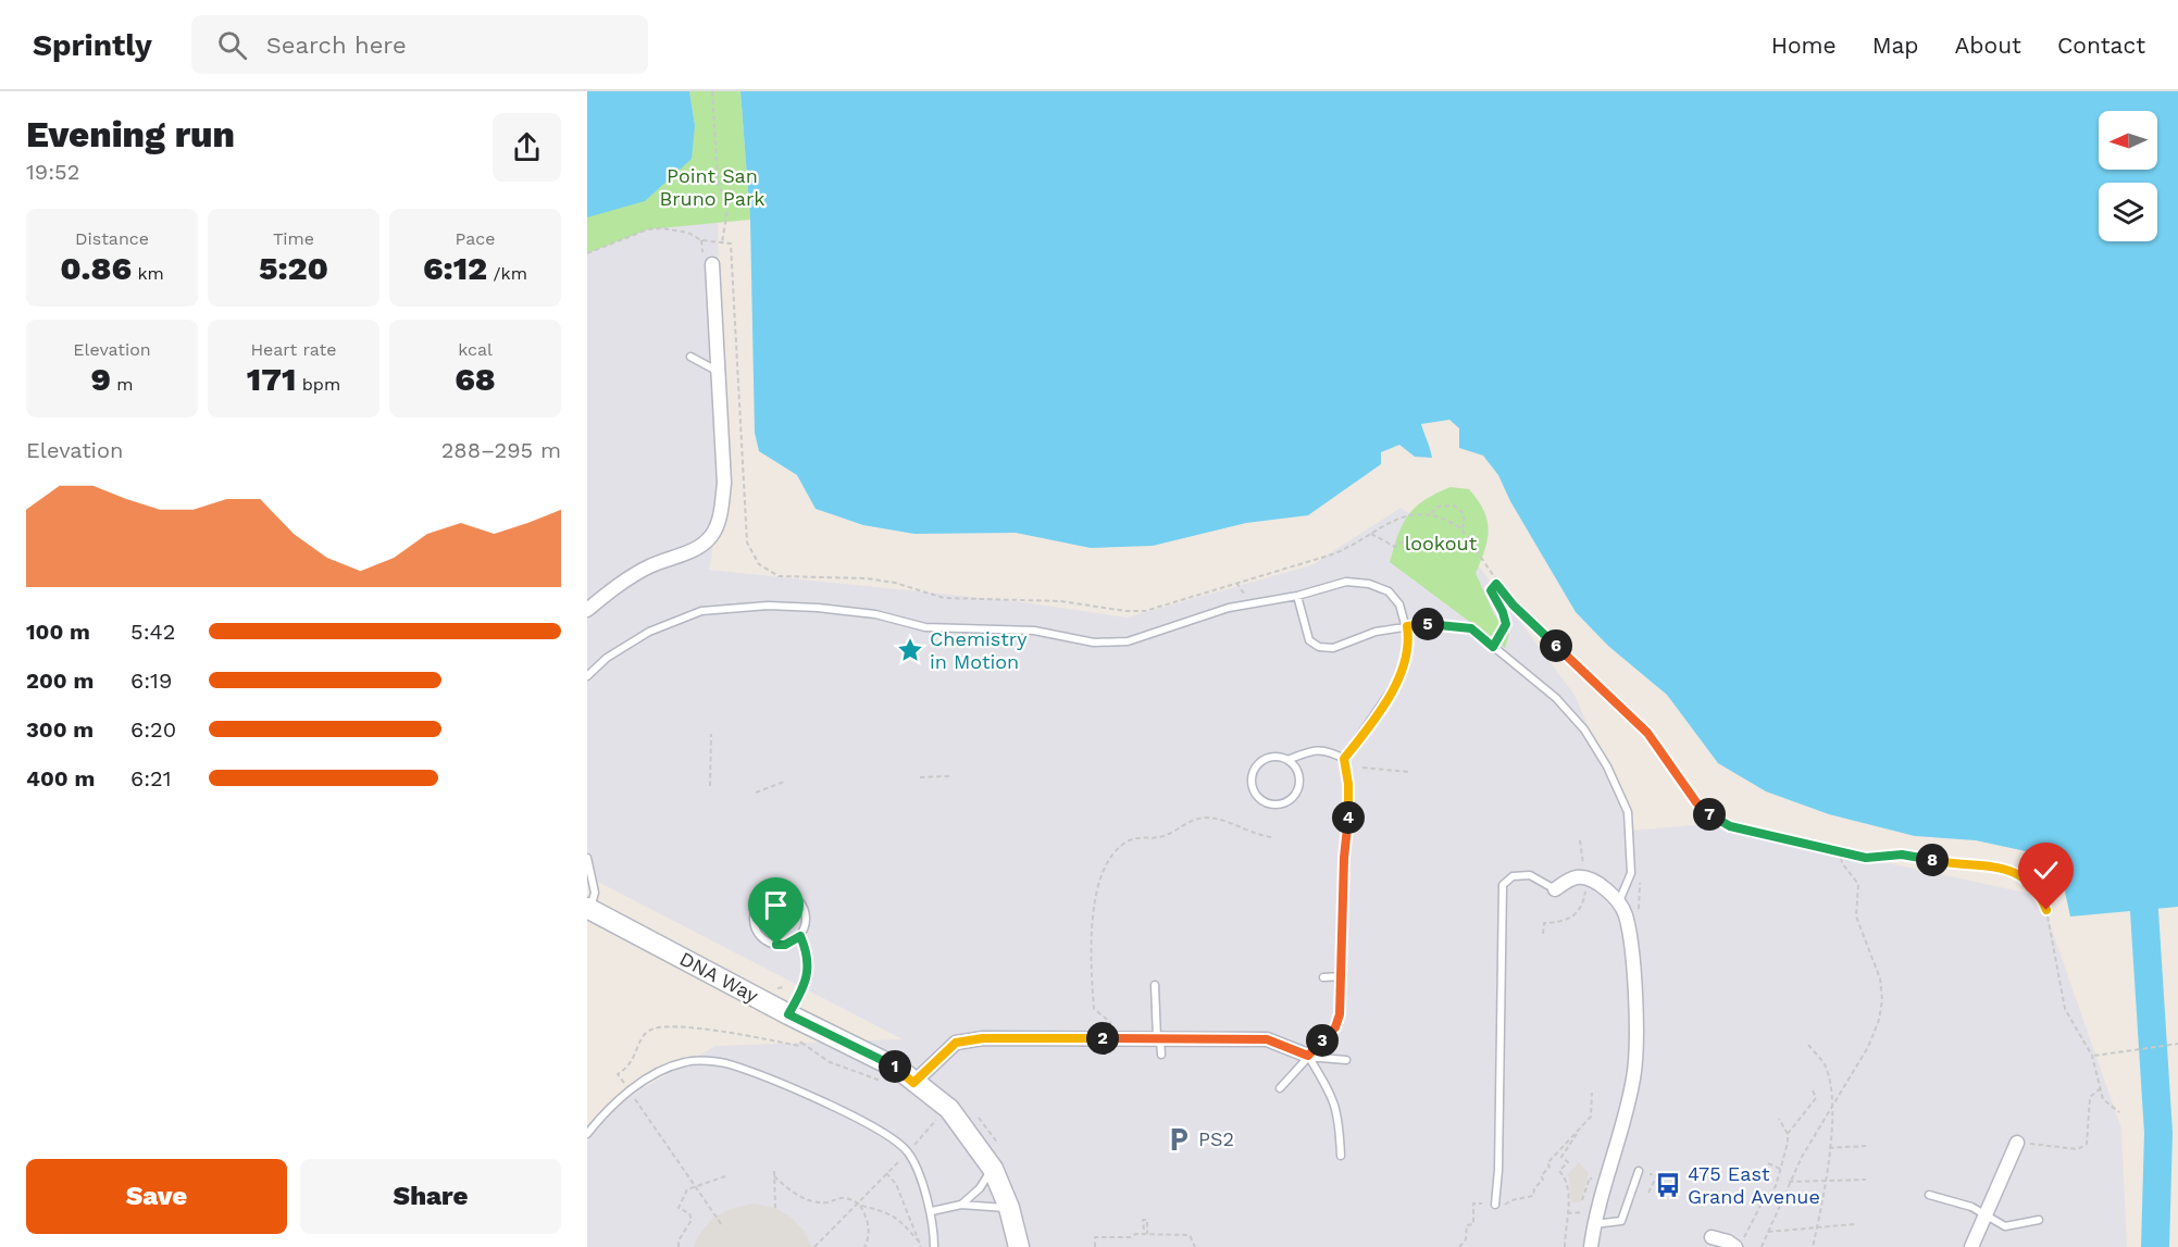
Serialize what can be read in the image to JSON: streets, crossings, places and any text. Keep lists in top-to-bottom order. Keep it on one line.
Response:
{"streets":{"main road":["DNA Way"]},"parks":["Point San Bruno Park","lookout"],"places":{"place":["Chemistry in Motion"],"parking":["PS2"],"bus stop":["475 East Grand Avenue"]},"north":"left","page":{"header":"Sprintly","search":"Search here","nav":["Home","Map","About","Contact"],"heading":["Evening run","19:52"],"stats":[["Distance","0.86 km"],["Time","5:20"],["Pace","6:12 /km"],["Elevation","9 m"],["Heart rate","171 bpm"],["kcal","68"]],"chart":["Elevation","288–295 m"],"list":[{"name":"100 m","note":"5:42"},{"name":"200 m","note":"6:19"},{"name":"300 m","note":"6:20"},{"name":"400 m","note":"6:21"}],"pins":["5","6","7","4","8","2","3","1"],"buttons":["Save","Share"]}}
